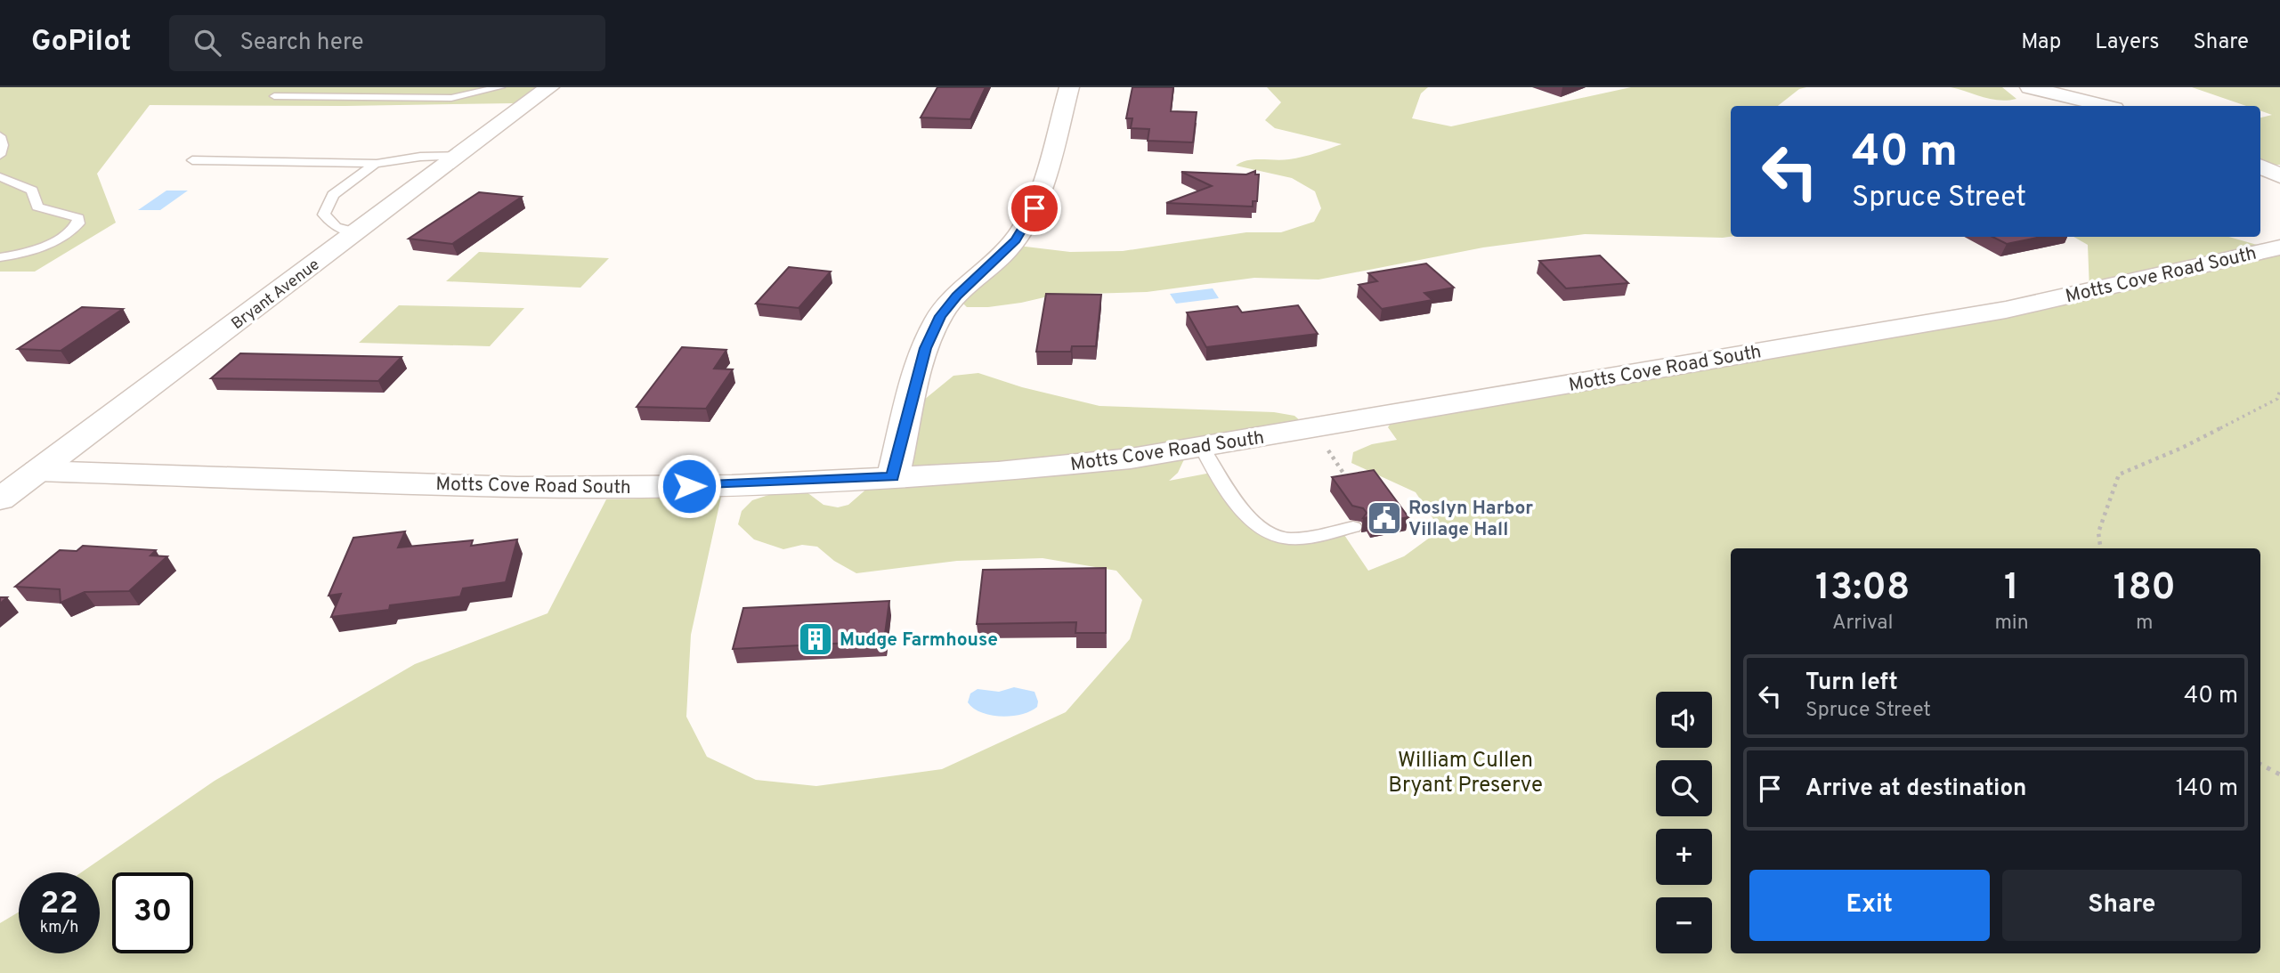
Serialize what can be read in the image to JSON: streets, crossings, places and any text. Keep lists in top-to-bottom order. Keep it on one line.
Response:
{"streets":{"street":["Motts Cove Road South","Bryant Avenue"]},"crossings":[["Motts Cove Road South","Bryant Avenue"]],"parks":["William Cullen Bryant Preserve"],"places":{"public building":["Roslyn Harbor Village Hall"],"building":["Mudge Farmhouse"]},"page":{"header":"GoPilot","search":"Search here","nav":["Map","Layers","Share"],"turn":["40 m","Spruce Street"],"eta":["13:08","Arrival","1","min","180","m"],"list":[{"name":"Turn left","note":"Spruce Street","value":"40 m"},{"name":"Arrive at destination","value":"140 m"}],"map_buttons":["+","−"],"buttons":["Exit","Share"],"speed":"22 km/h","limit":"30"}}
